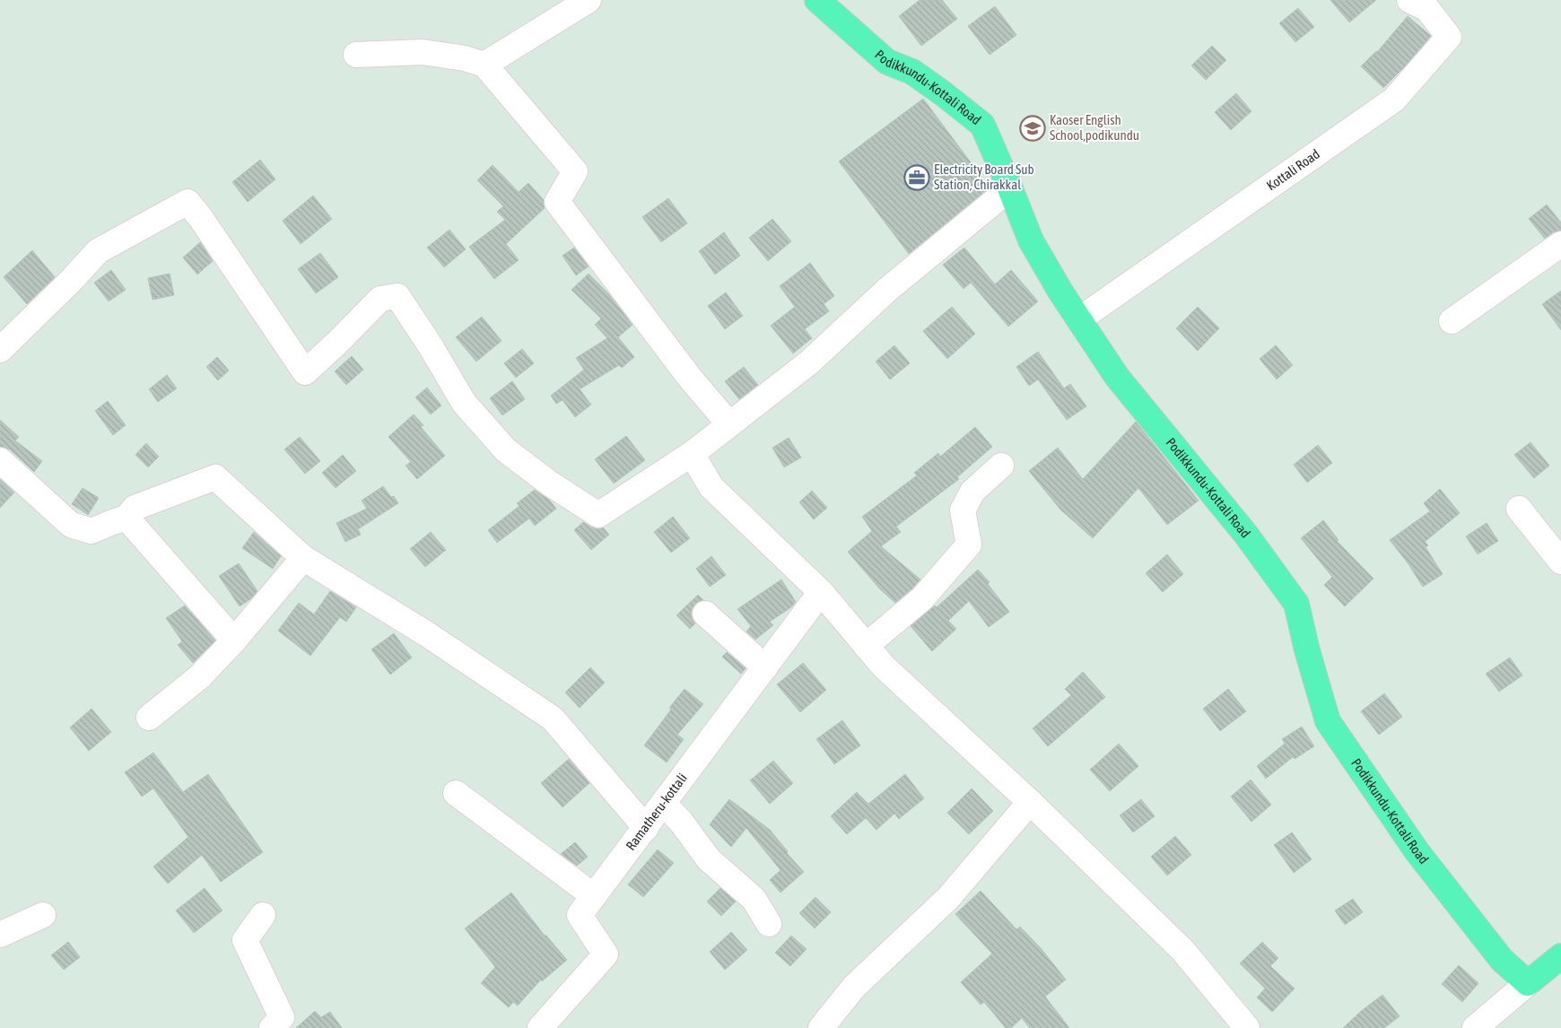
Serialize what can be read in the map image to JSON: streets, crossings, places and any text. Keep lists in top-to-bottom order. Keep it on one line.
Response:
{"streets":{"main road":["Podikkundu-Kottali Road"],"street":["Kottali Road","Ramatheru-kottali"]},"crossings":[["Podikkundu-Kottali Road","Kottali Road"]],"places":{"school or university":["Kaoser English School,podikundu"],"office":["Electricity Board Sub Station, Chirakkal"]}}
